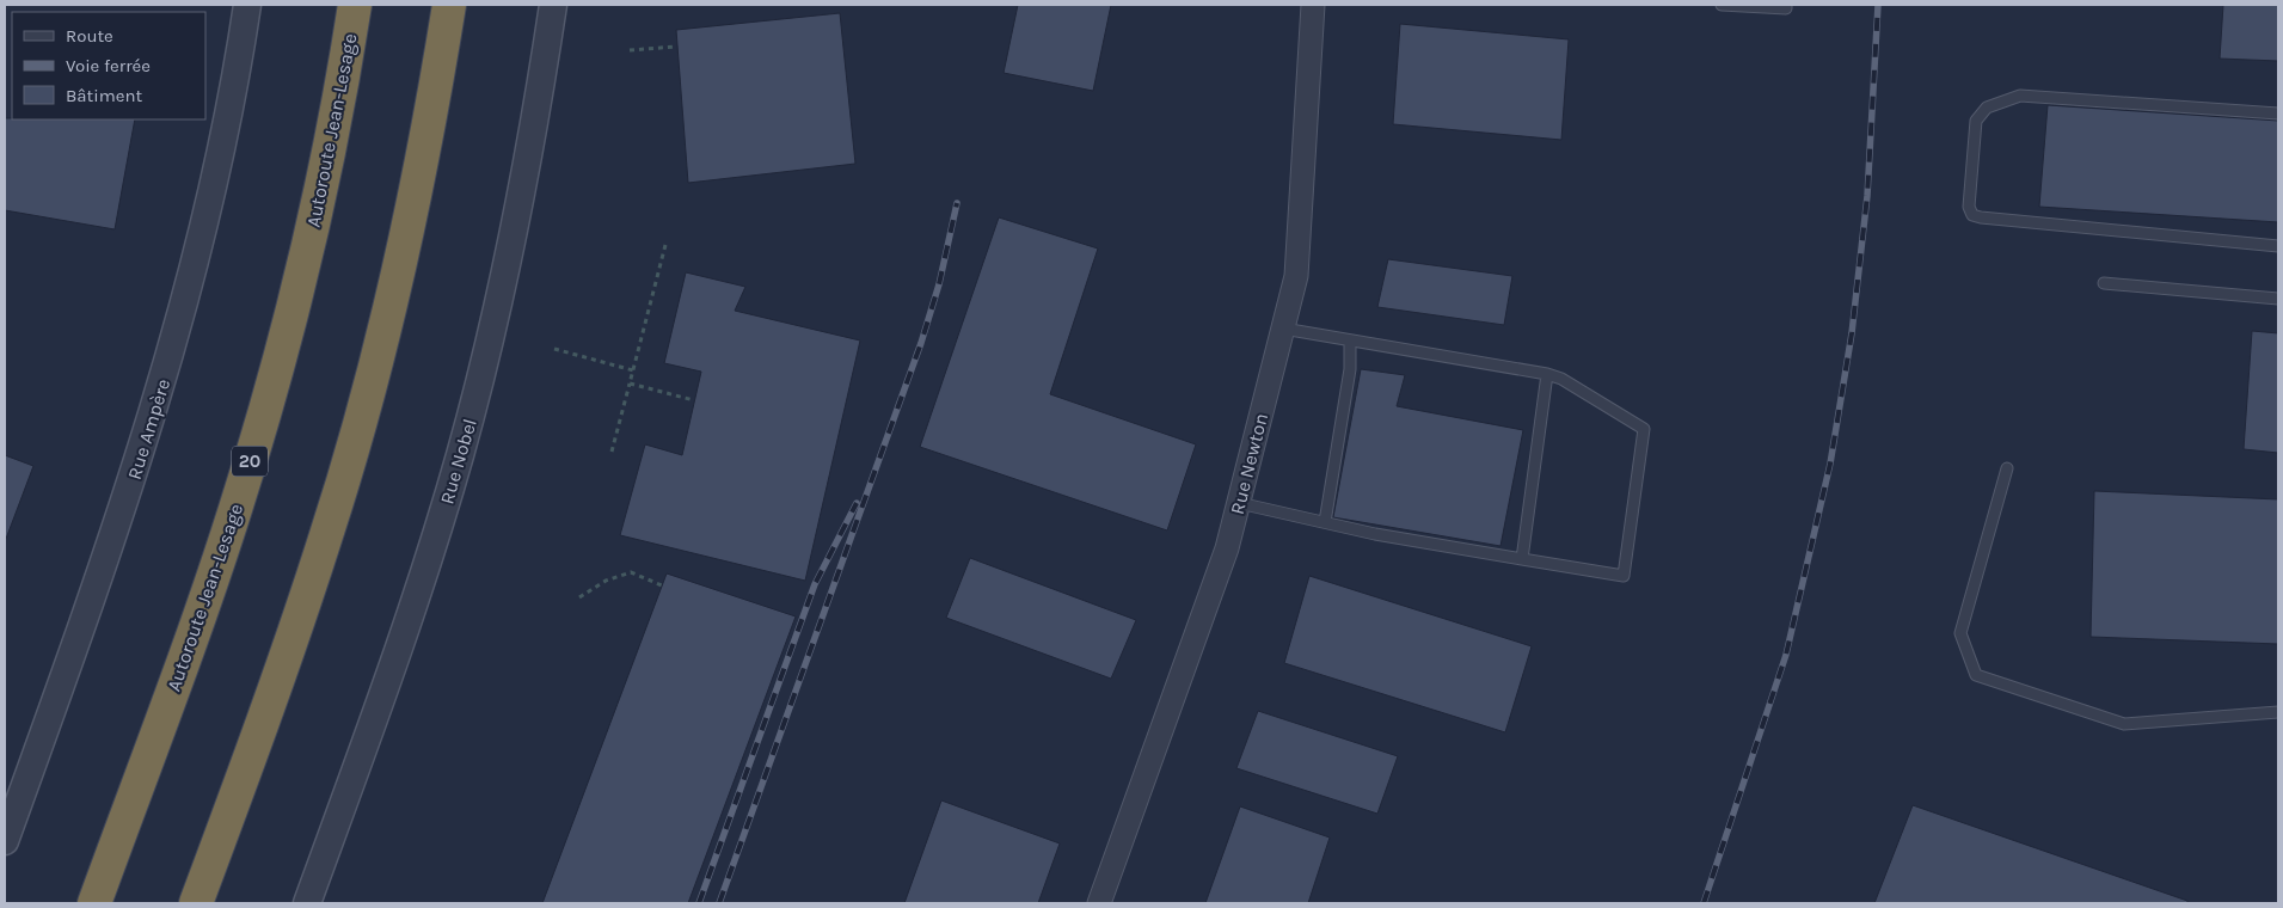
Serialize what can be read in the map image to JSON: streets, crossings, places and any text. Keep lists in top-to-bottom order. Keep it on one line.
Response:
{"streets":{"highway":["Autoroute Jean-Lesage","20"],"street":["Rue Ampère","Rue Nobel","Rue Newton"]},"legend":["Route","Voie ferrée","Bâtiment"]}
